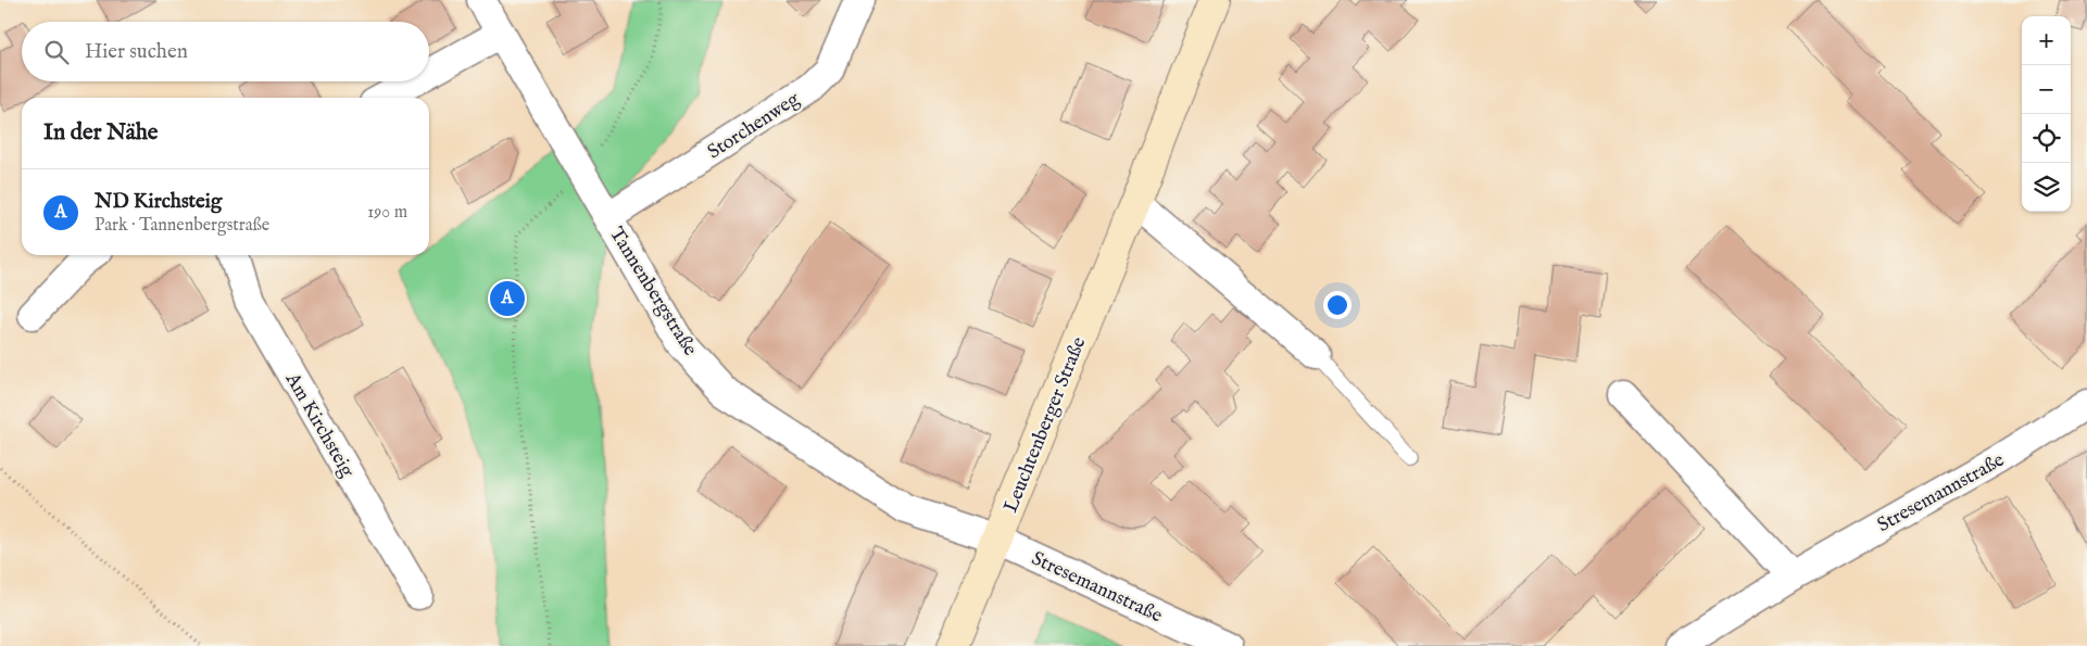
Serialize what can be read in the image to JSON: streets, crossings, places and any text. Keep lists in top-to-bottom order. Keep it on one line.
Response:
{"streets":{"street":["Storchenweg","Tannenbergstraße","Am Kirchsteig","Leuchtenberger Straße","Stresemannstraße"]},"crossings":[["Storchenweg","Tannenbergstraße"],["Tannenbergstraße","Leuchtenberger Straße"],["Tannenbergstraße","Stresemannstraße"],["Leuchtenberger Straße","Stresemannstraße"]],"page":{"map_buttons":["+","−"],"search":"Hier suchen","heading":"In der Nähe","list":[{"mark":"A","name":"ND Kirchsteig","note":"Park · Tannenbergstraße","value":"190 m"}],"pins":"A"}}
